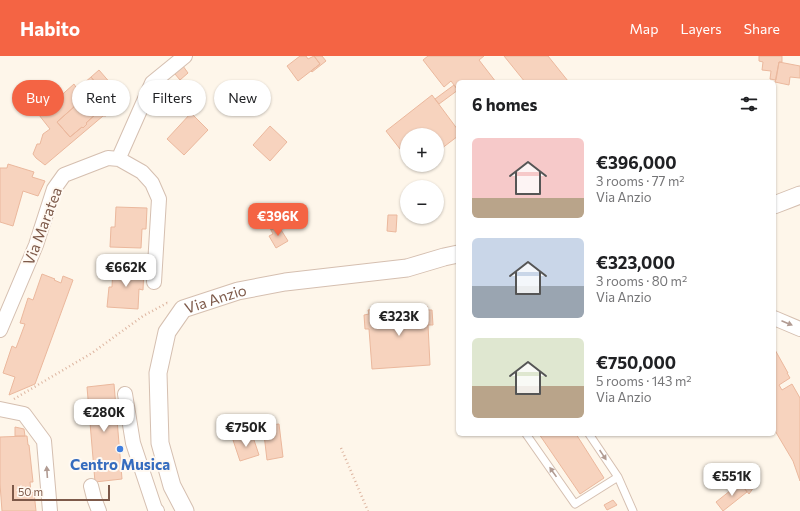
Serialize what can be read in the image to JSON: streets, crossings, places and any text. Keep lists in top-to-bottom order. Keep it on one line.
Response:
{"streets":{"street":["Via Maratea","Via Anzio"]},"places":["Centro Musica"],"scale_bar":"50 m","page":{"header":"Habito","nav":["Map","Layers","Share"],"chip":["Buy","Rent","Filters","New"],"heading":"6 homes","map_buttons":["+","−"],"list":[{"name":"€396,000","note":"3 rooms · 77 m² · Via Anzio"},{"name":"€323,000","note":"3 rooms · 80 m² · Via Anzio"},{"name":"€750,000","note":"5 rooms · 143 m² · Via Anzio"}],"price":["€396K","€662K","€323K","€280K","€750K","€551K"],"scale":"50 m"}}
